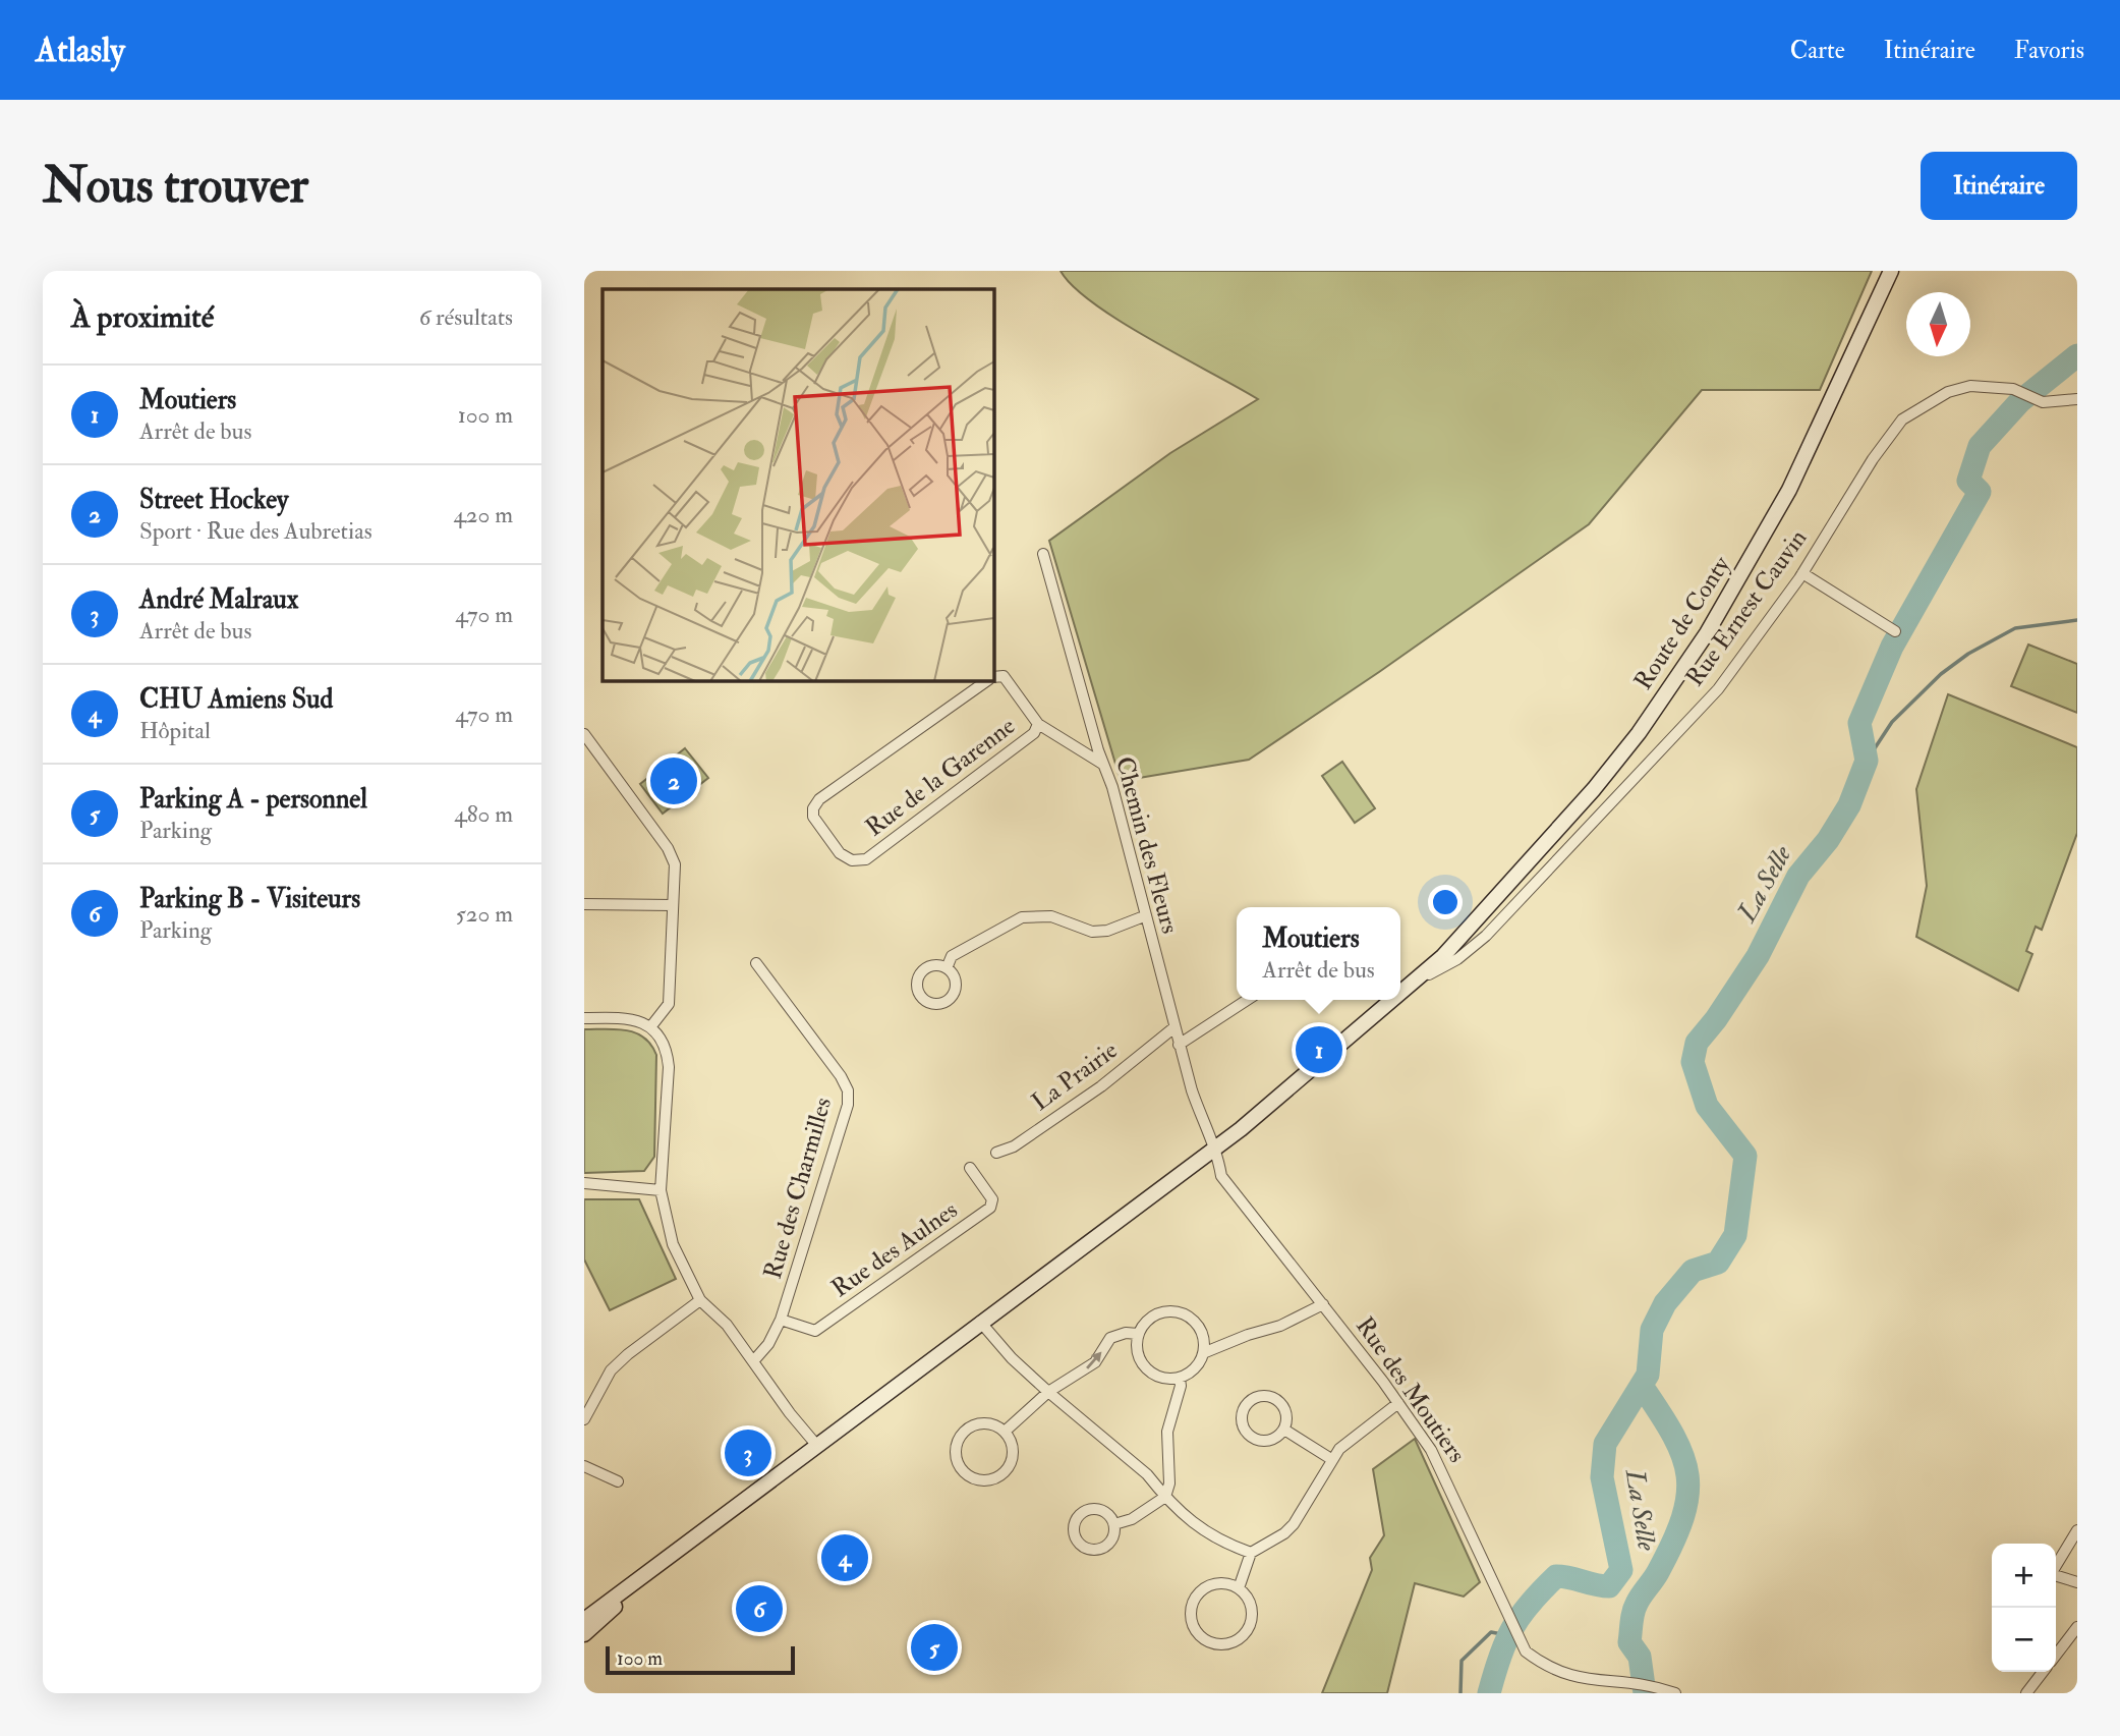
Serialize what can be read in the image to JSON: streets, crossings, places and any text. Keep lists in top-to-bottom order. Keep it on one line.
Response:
{"streets":{"street":["Rue Ernest Cauvin","Route de Conty","Rue de la Garenne","Chemin des Fleurs","La Prairie","Rue des Charmilles","Rue des Aulnes","Rue des Moutiers"]},"crossings":[["Rue Ernest Cauvin","Route de Conty"],["Route de Conty","Chemin des Fleurs"],["Route de Conty","Rue des Moutiers"],["Rue de la Garenne","Chemin des Fleurs"],["Chemin des Fleurs","La Prairie"],["Chemin des Fleurs","Rue des Moutiers"],["Rue des Charmilles","Rue des Aulnes"]],"water":["La Selle"],"scale_bar":"100 m","north":"bottom","page":{"header":"Atlasly","nav":["Carte","Itinéraire","Favoris"],"buttons":"Itinéraire","title":"Nous trouver","heading":["À proximité","6 résultats"],"list":[{"mark":"1","name":"Moutiers","note":"Arrêt de bus","value":"100 m"},{"mark":"2","name":"Street Hockey","note":"Sport · Rue des Aubretias","value":"420 m"},{"mark":"3","name":"André Malraux","note":"Arrêt de bus","value":"470 m"},{"mark":"4","name":"CHU Amiens Sud","note":"Hôpital","value":"470 m"},{"mark":"5","name":"Parking A - personnel","note":"Parking","value":"480 m"},{"mark":"6","name":"Parking B - Visiteurs","note":"Parking","value":"520 m"}],"pins":["2","1","3","4","6","5"],"popup":["Moutiers","Arrêt de bus"],"map_buttons":["+","−"],"scale":"100 m"}}
